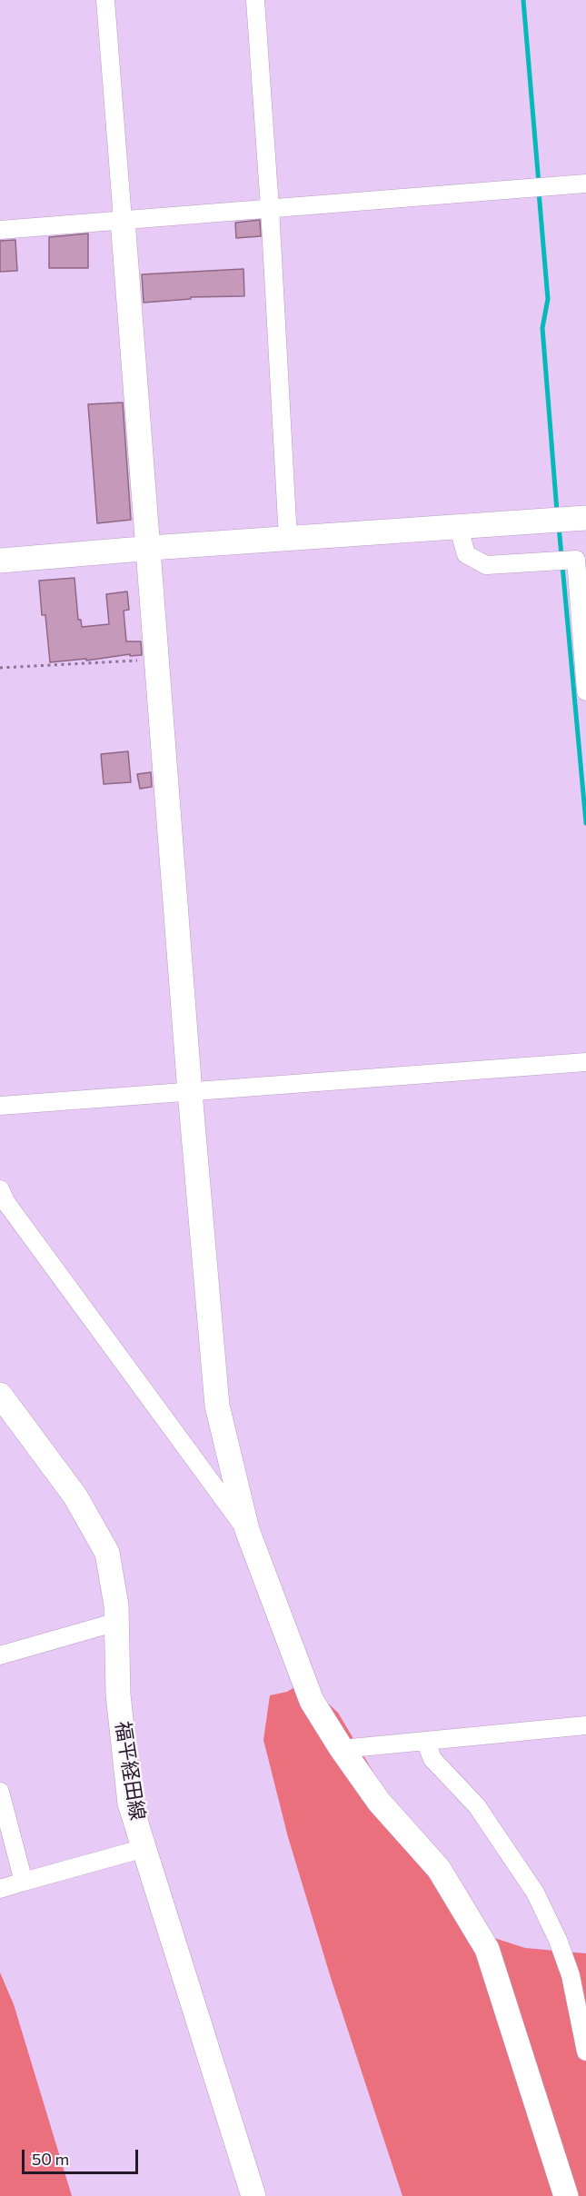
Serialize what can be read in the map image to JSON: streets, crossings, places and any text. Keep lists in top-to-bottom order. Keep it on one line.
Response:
{"streets":{"street":["福平経田線"]},"scale_bar":"50 m"}
